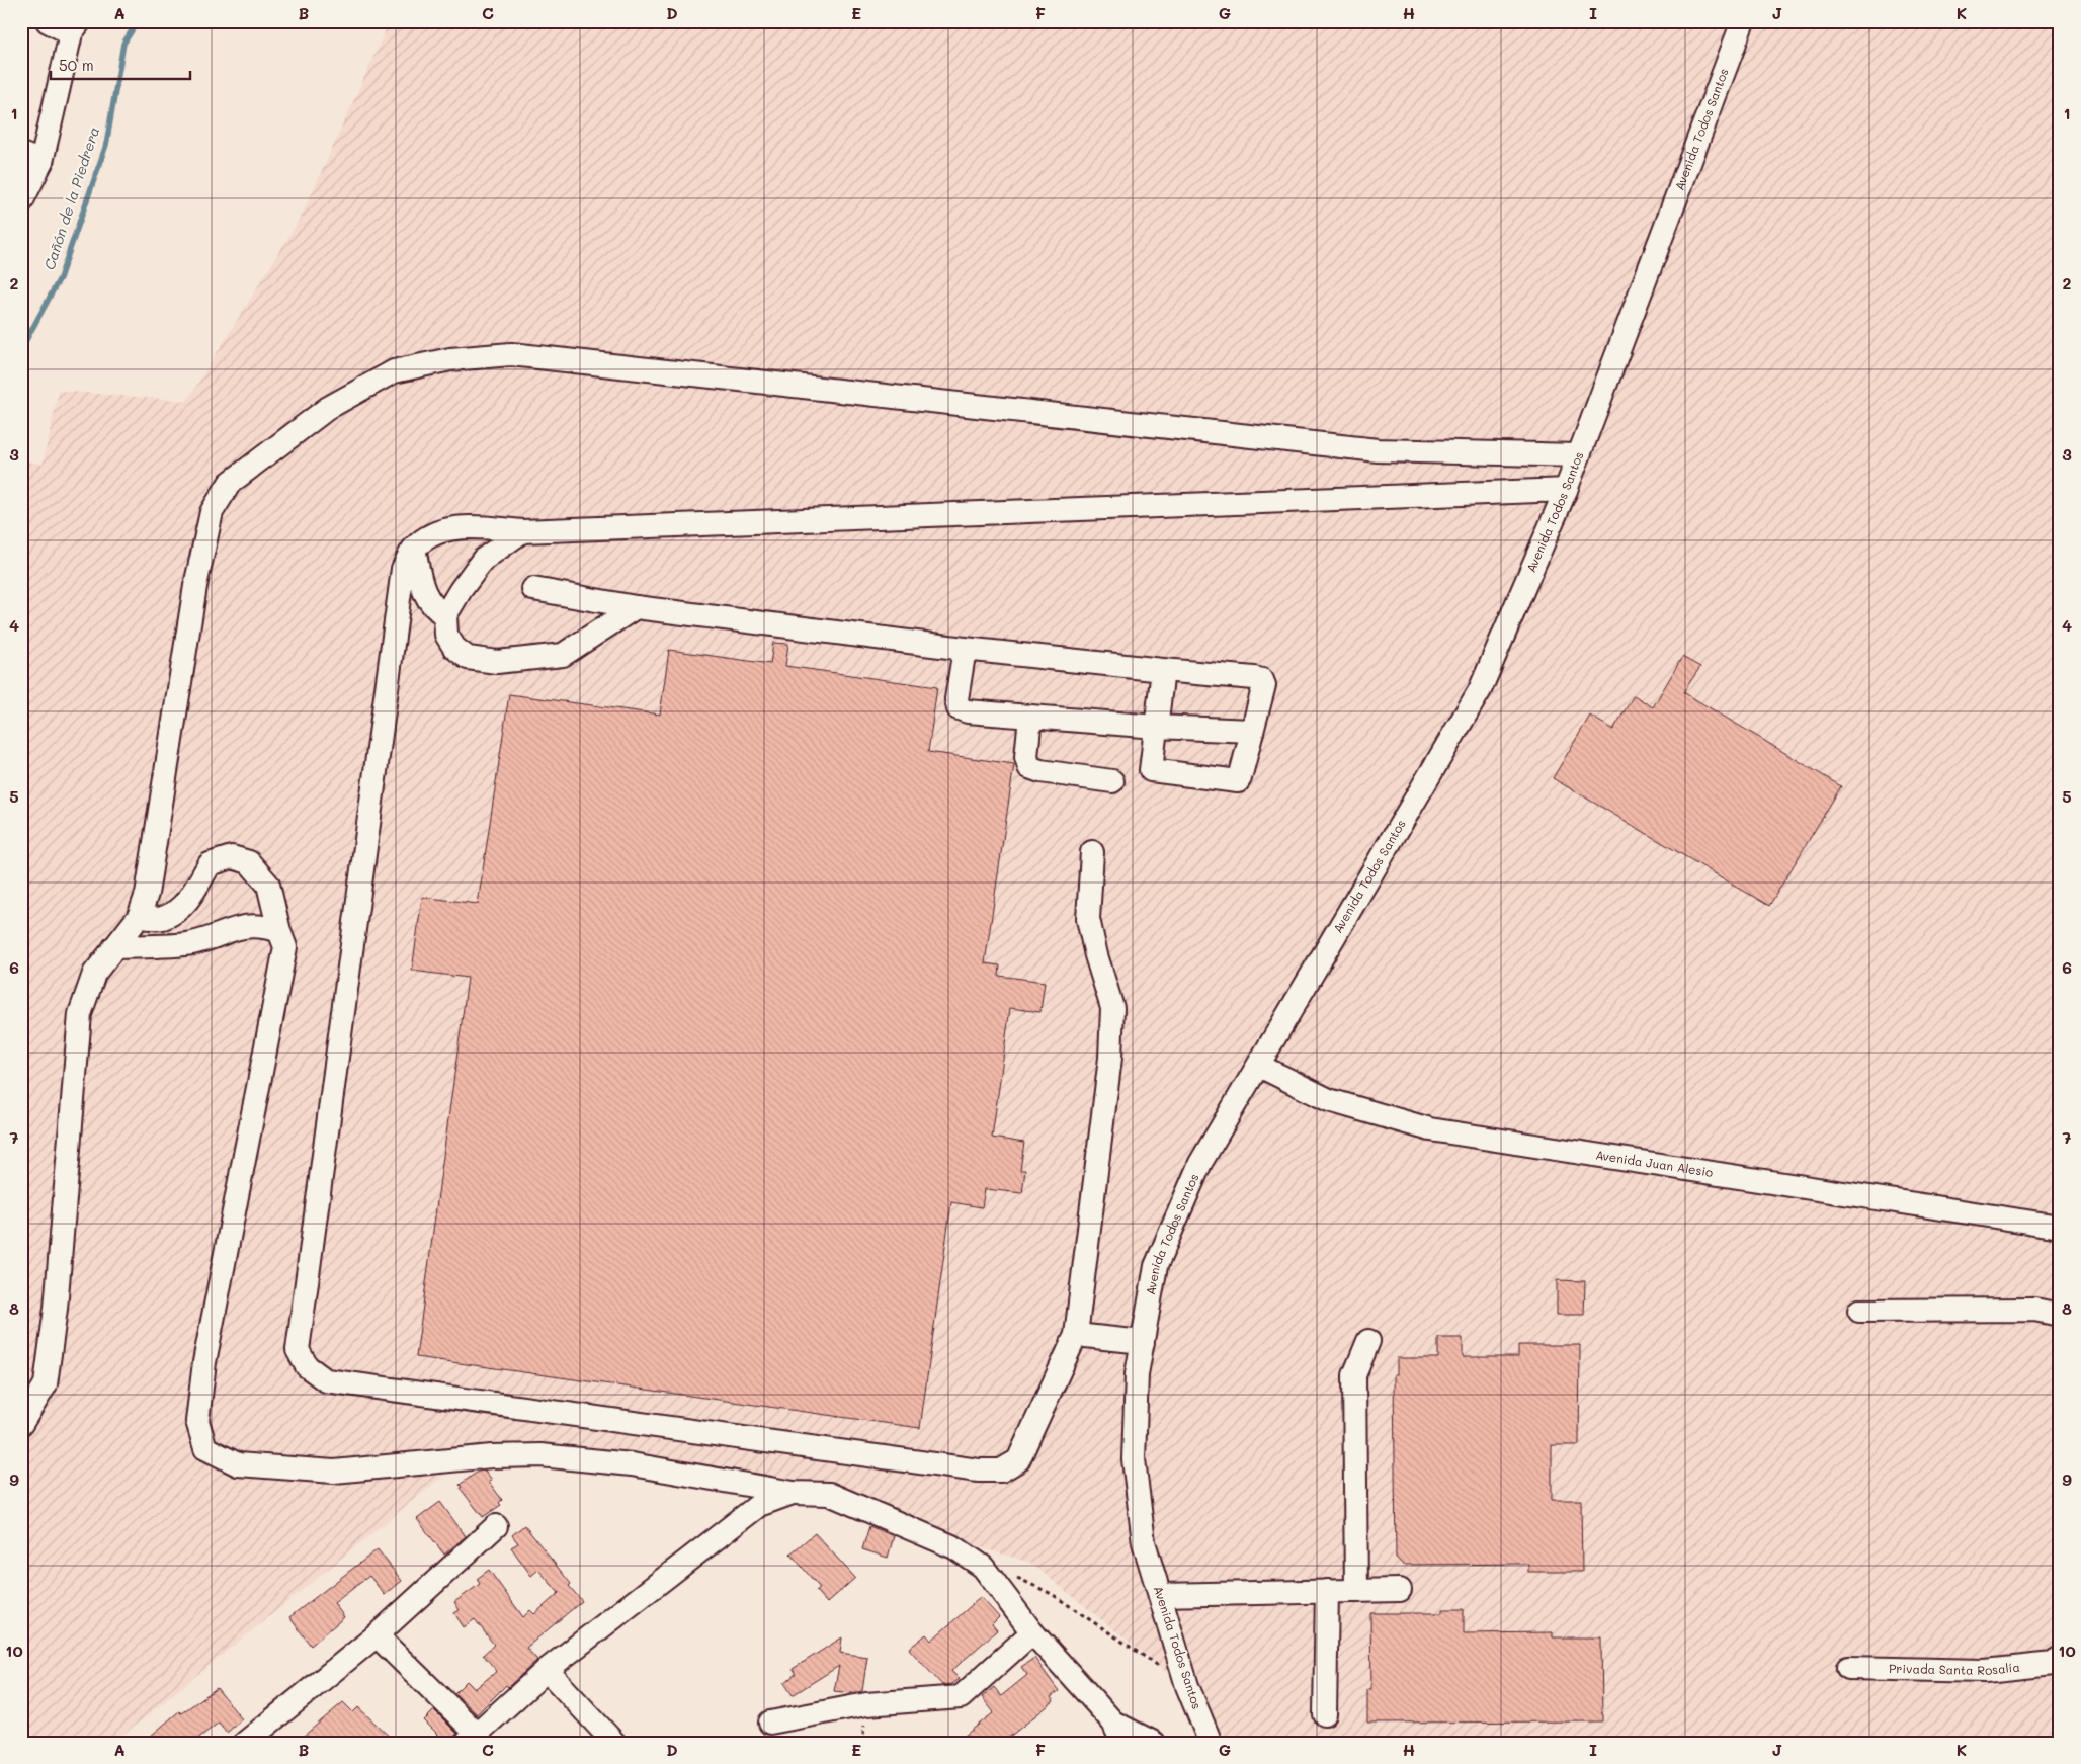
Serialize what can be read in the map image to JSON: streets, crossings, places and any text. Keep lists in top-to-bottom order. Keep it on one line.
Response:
{"streets":{"street":["Avenida Todos Santos","Avenida Juan Alesio","Privada Santa Rosalía"]},"crossings":[["Avenida Todos Santos","Avenida Juan Alesio"]],"water":["Cañón de la Piedrera"],"scale_bar":"50 m","grid":{"columns":["A","B","C","D","E","F","G","H","I","J","K"],"rows":["1","2","3","4","5","6","7","8","9","10"]}}
